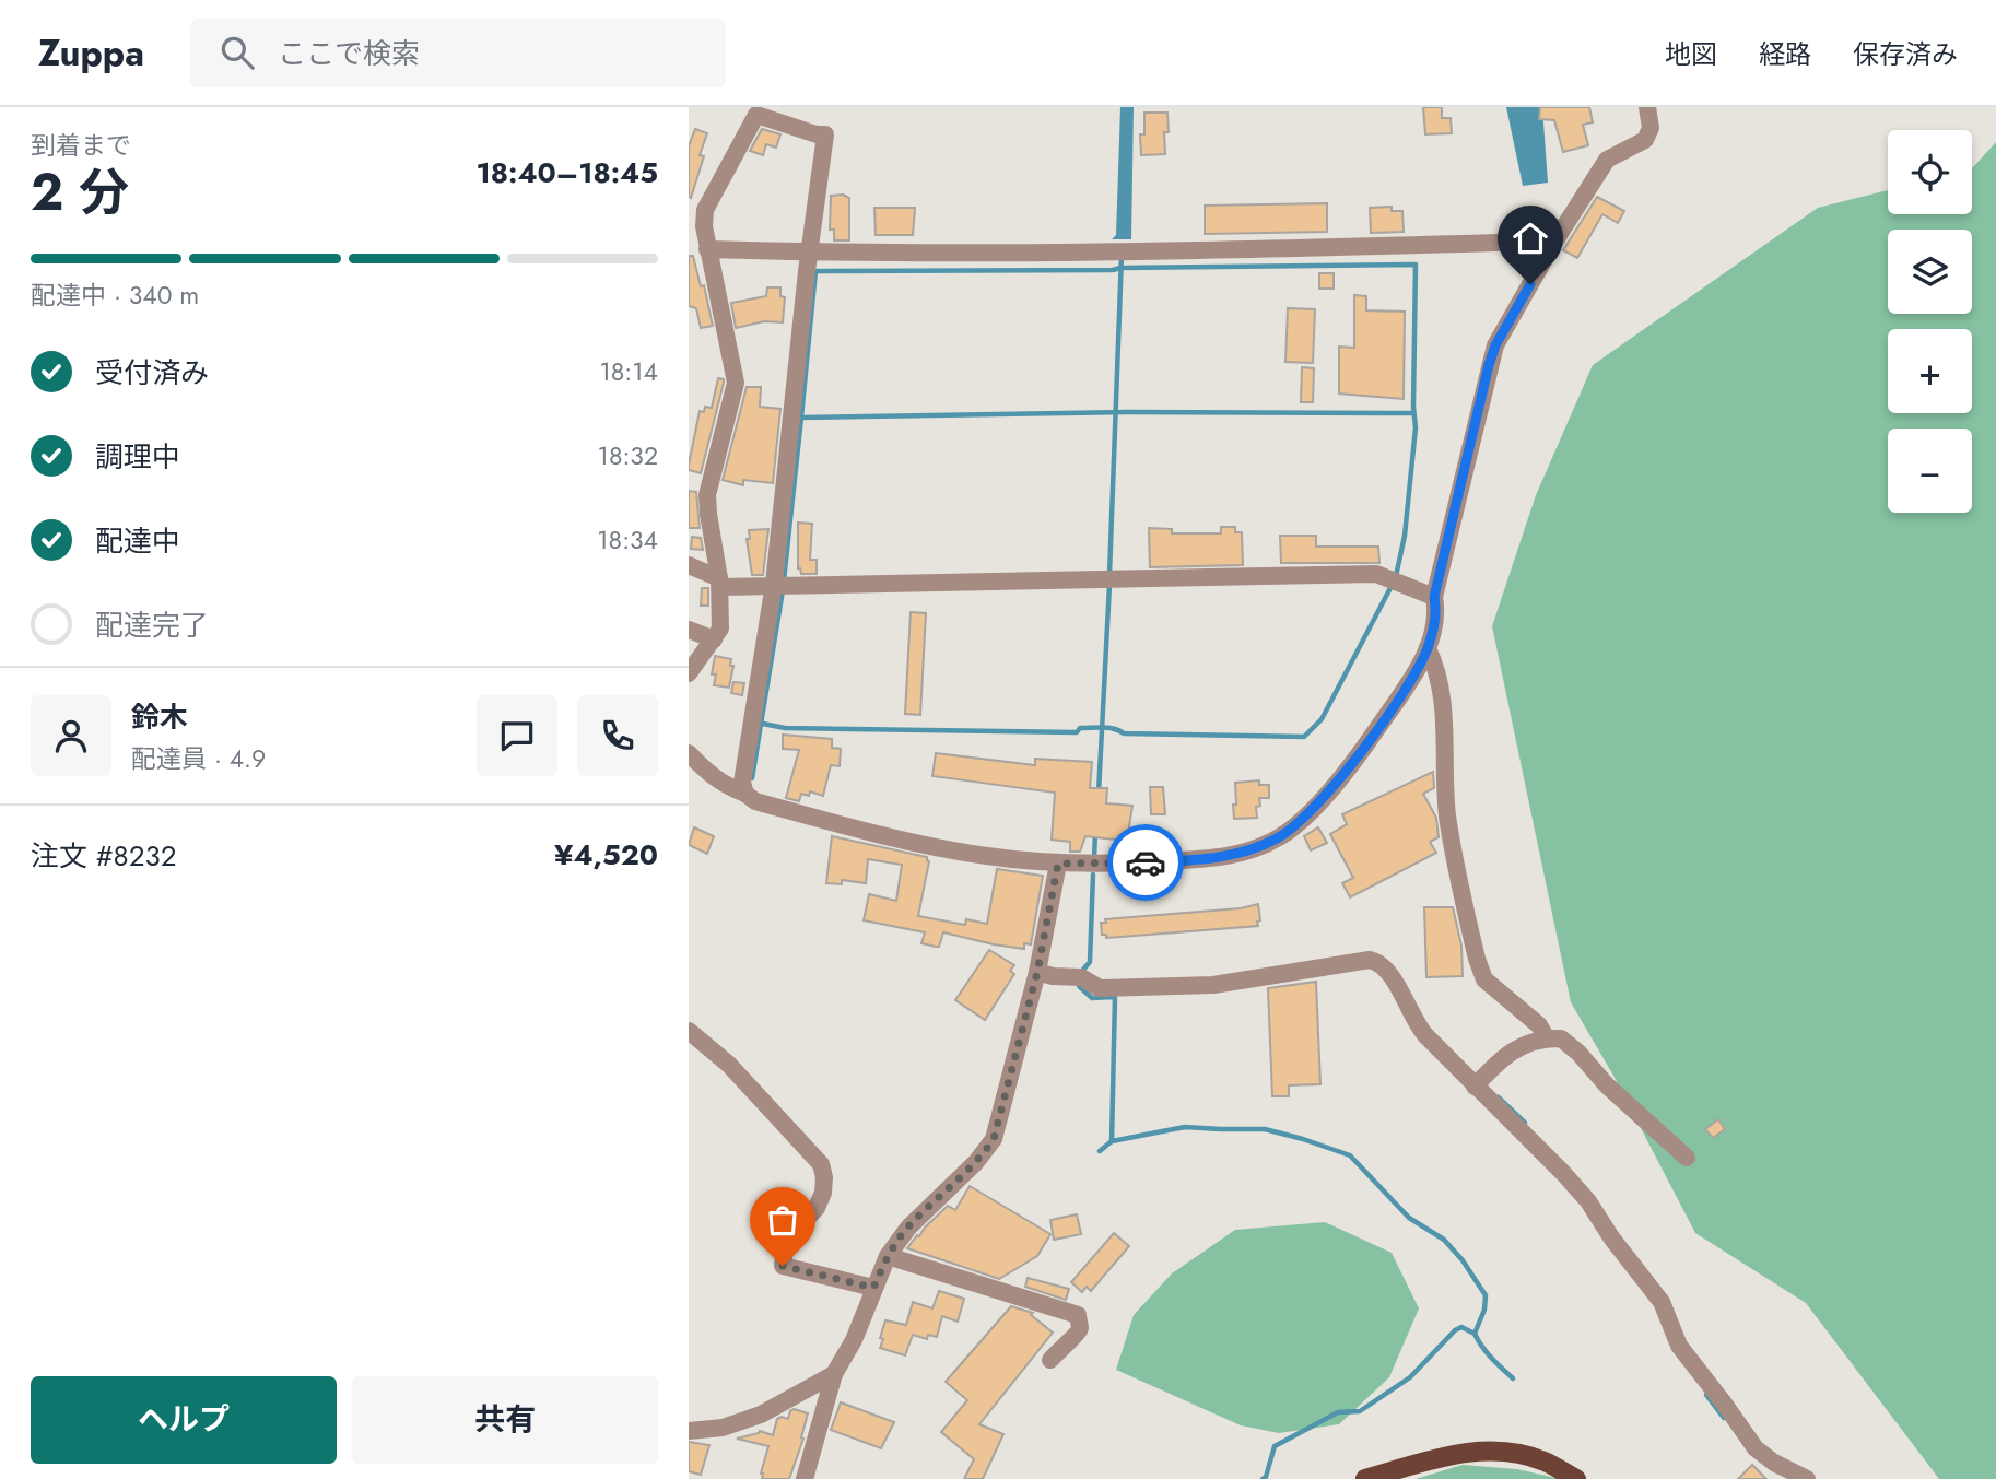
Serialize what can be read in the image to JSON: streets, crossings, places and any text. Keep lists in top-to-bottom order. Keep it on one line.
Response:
{"page":{"header":"Zuppa","search":"ここで検索","nav":["地図","経路","保存済み"],"heading":["2 分","到着まで","18:40–18:45"],"panel":["鈴木","配達員 · 4.9","注文 #8232","¥4,520"],"map_buttons":["+","−"],"bar":"配達中 · 340 m","list":[["受付済み","18:14"],["調理中","18:32"],["配達中","18:34"],"配達完了"],"buttons":["ヘルプ","共有"]}}
